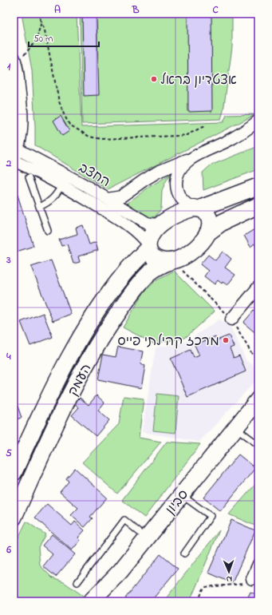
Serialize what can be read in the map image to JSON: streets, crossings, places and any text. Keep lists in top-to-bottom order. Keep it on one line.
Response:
{"streets":{"main road":["העמק","סביון"],"street":["החצב"]},"crossings":[["החצב","העמק"]],"places":["אצטדיון בראל","מרכז קהילתי פייס"],"scale_bar":"50 m","north":"bottom","grid":{"columns":["A","B","C"],"rows":["1","2","3","4","5","6"]}}
